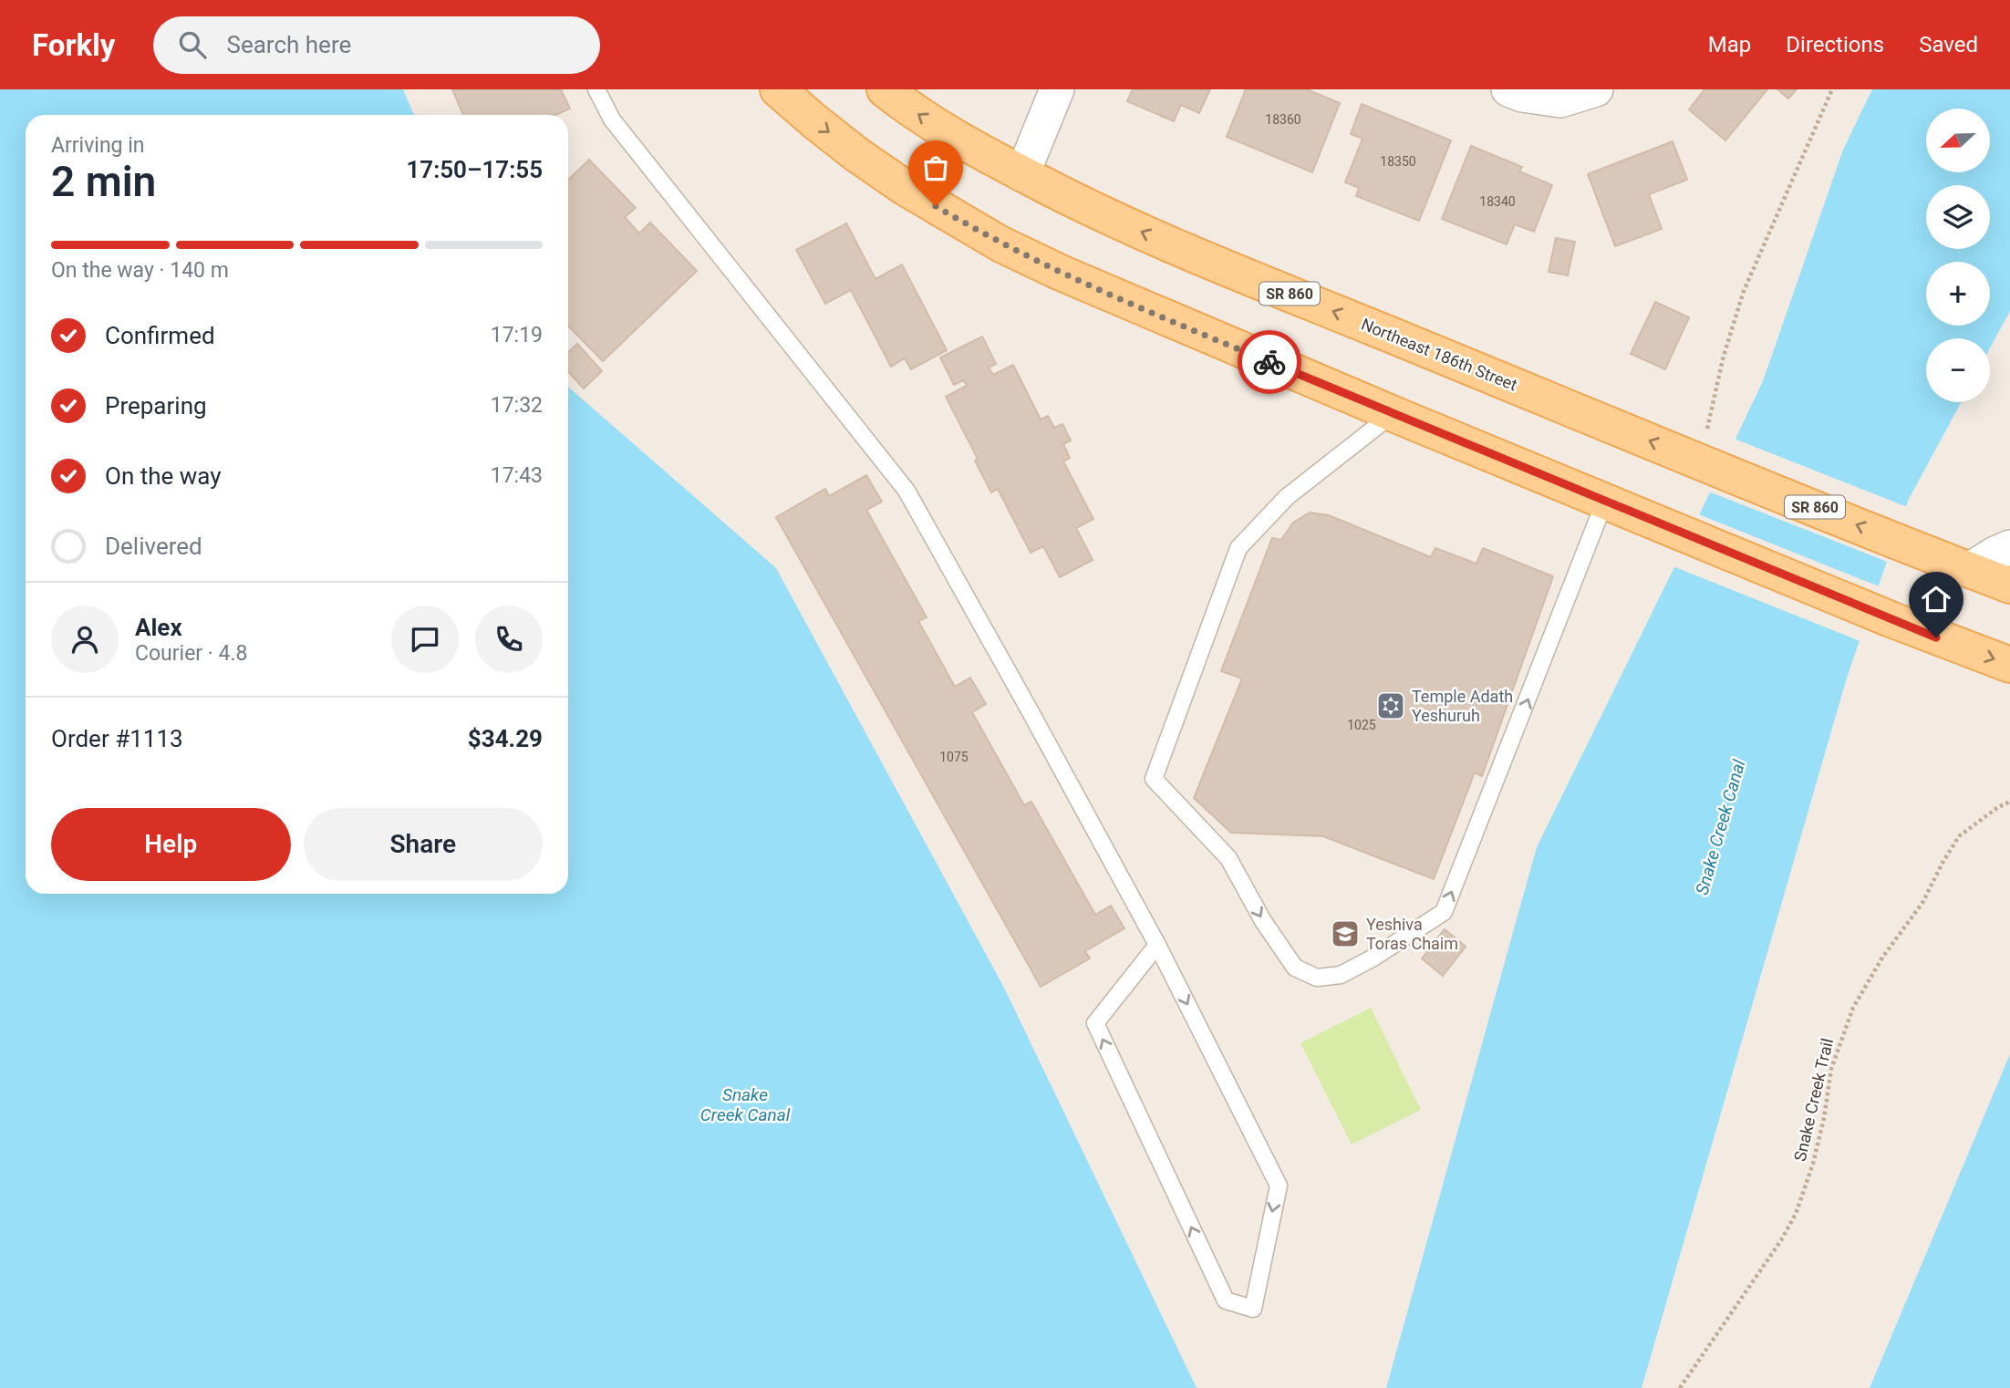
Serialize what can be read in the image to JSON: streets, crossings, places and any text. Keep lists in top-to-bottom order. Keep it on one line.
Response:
{"streets":{"main road":["SR 860","Northeast 186th Street"],"path":["Snake Creek Trail"]},"water":["Snake Creek Canal"],"places":{"synagogue":["Temple Adath Yeshuruh"],"school or university":["Yeshiva Toras Chaim"]},"house_numbers":["18360","18350","18340","1025","1075"],"north":"left","page":{"header":"Forkly","search":"Search here","nav":["Map","Directions","Saved"],"map_buttons":["+","−"],"heading":["2 min","Arriving in","17:50–17:55"],"panel":["Alex","Courier · 4.8","Order #1113","$34.29"],"bar":"On the way · 140 m","list":[["Confirmed","17:19"],["Preparing","17:32"],["On the way","17:43"],"Delivered"],"buttons":["Help","Share"]}}
